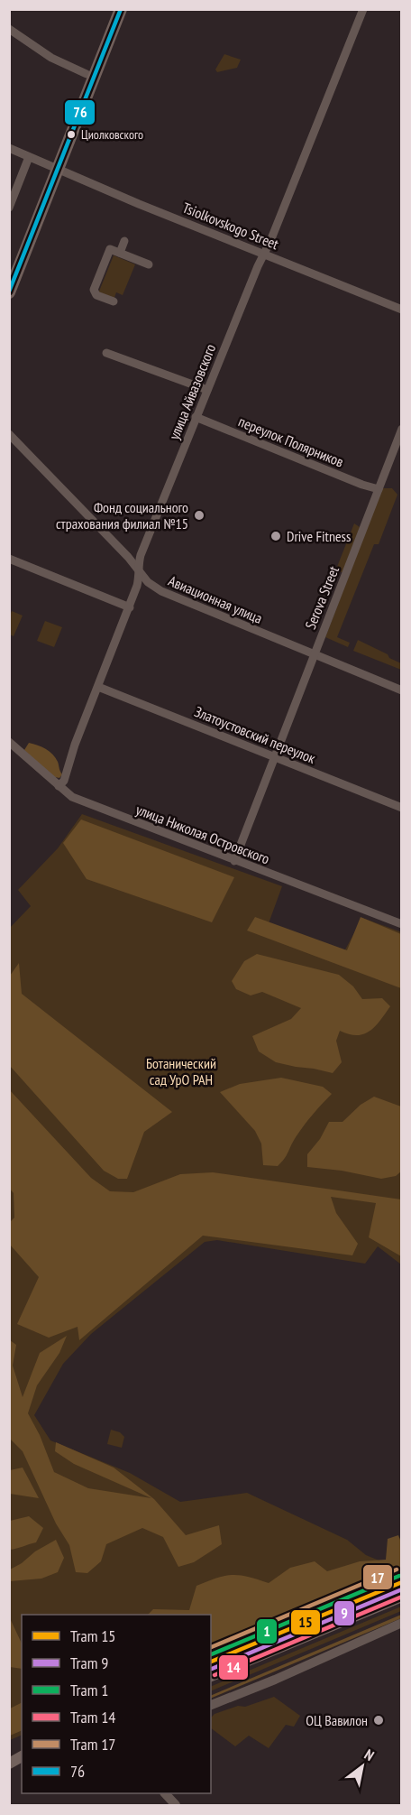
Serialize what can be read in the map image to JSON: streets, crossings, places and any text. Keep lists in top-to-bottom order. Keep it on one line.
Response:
{"streets":{"street":["Tsiolkovskogo Street","улица Айвазовского","переулок Полярников","Serova Street","Авиационная улица","Златоустовский переулок","улица Николая Островского"]},"crossings":[["Tsiolkovskogo Street","улица Айвазовского"],["улица Айвазовского","переулок Полярников"],["улица Айвазовского","Авиационная улица"],["улица Айвазовского","Златоустовский переулок"],["улица Айвазовского","улица Николая Островского"],["переулок Полярников","Serova Street"],["Serova Street","Авиационная улица"],["Serova Street","Златоустовский переулок"],["Serova Street","улица Николая Островского"]],"parks":["Ботанический сад УрО РАН"],"places":["Циолковского","Фонд социального страхования филиал №15","Drive Fitness","ОЦ Вавилон"],"lines":["transit line 76","tram line 17","tram line 1","tram line 15","tram line 9","tram line 14"],"legend":["Tram 15","Tram 9","Tram 1","Tram 14","Tram 17","76"],"north":"top right"}
